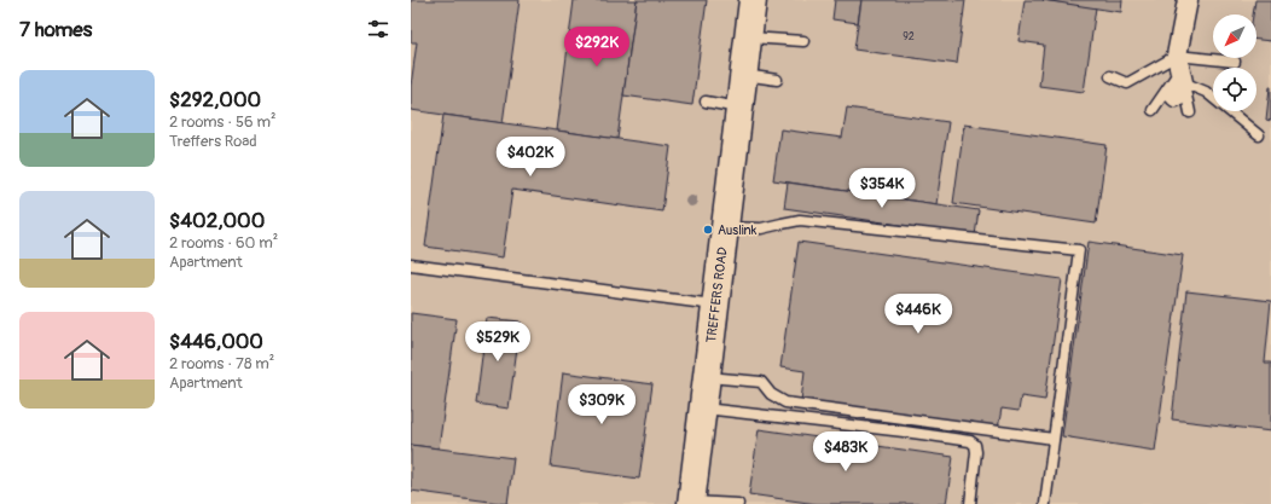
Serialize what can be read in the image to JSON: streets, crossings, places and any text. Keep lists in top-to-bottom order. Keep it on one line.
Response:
{"streets":{"street":["TREFFERS ROAD"]},"places":["Auslink"],"house_numbers":["92"],"north":"bottom left","page":{"heading":"7 homes","price":["$292K","$402K","$354K","$446K","$529K","$309K","$483K"],"list":[{"name":"$292,000","note":"2 rooms · 56 m² · Treffers Road"},{"name":"$402,000","note":"2 rooms · 60 m² · Apartment"},{"name":"$446,000","note":"2 rooms · 78 m² · Apartment"}]}}
